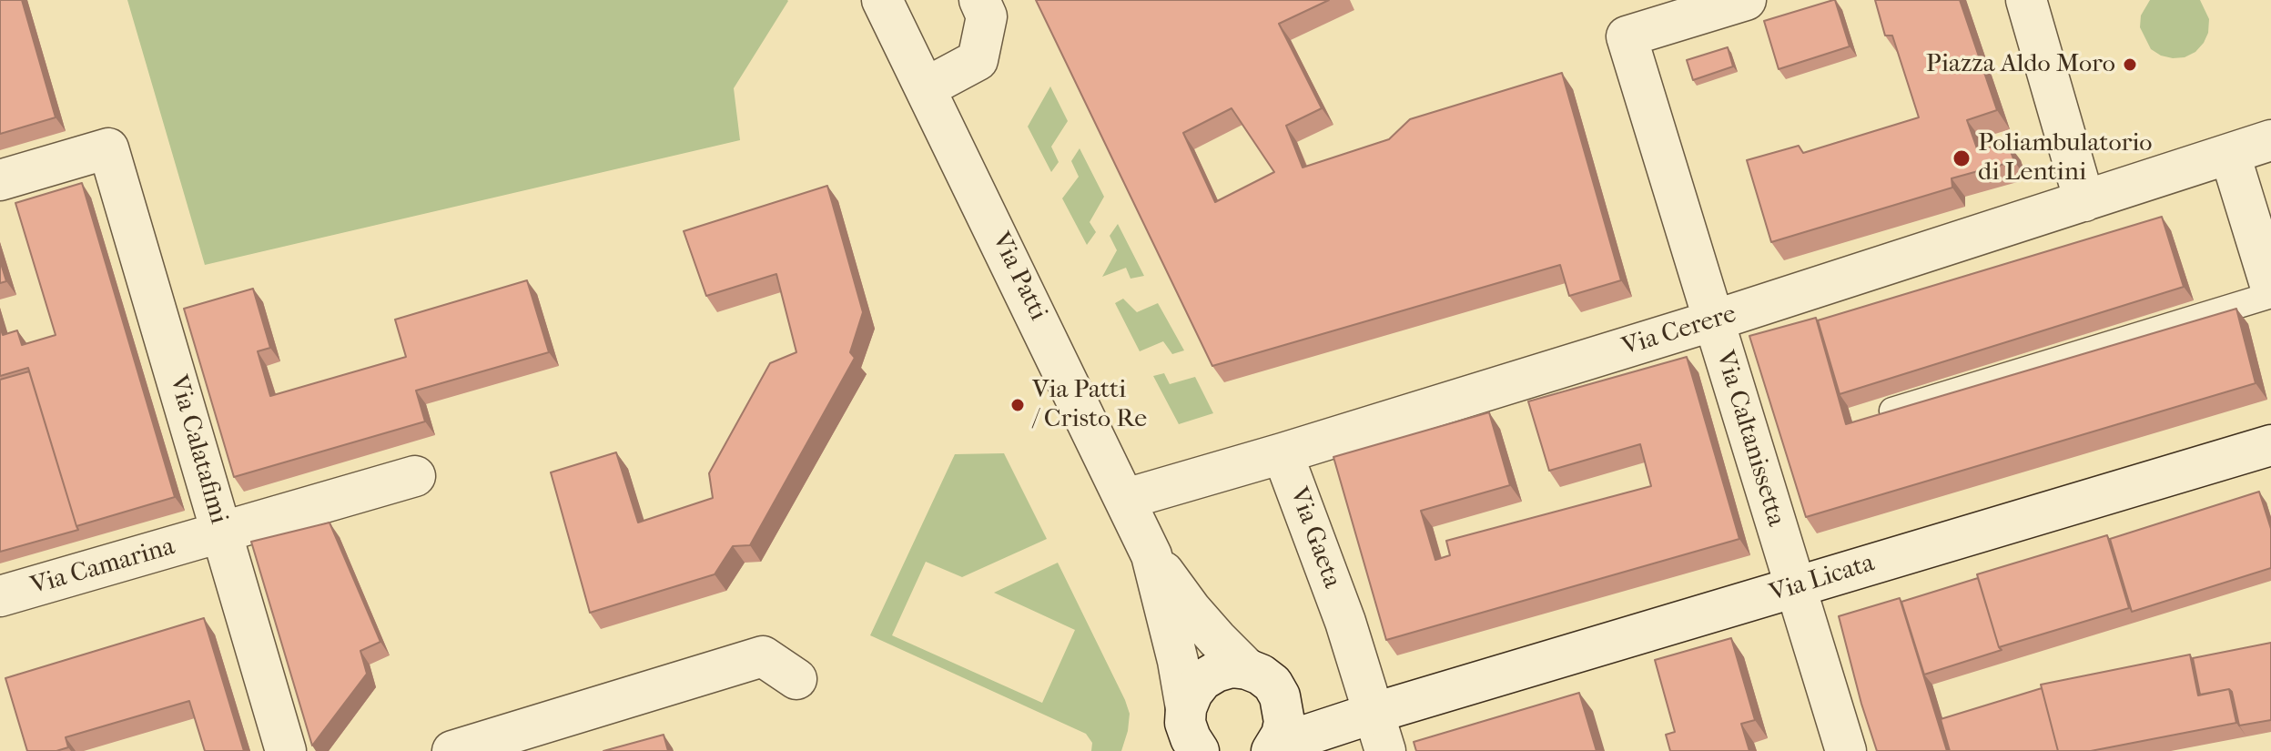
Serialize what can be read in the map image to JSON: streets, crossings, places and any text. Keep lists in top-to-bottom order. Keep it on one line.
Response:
{"streets":{"street":["Via Patti","Via Cerere","Via Caltanissetta","Via Calatafimi","Via Gaeta","Via Camarina","Via Licata"]},"crossings":[["Via Patti","Via Cerere"],["Via Cerere","Via Caltanissetta"],["Via Cerere","Via Gaeta"],["Via Caltanissetta","Via Licata"],["Via Calatafimi","Via Camarina"],["Via Gaeta","Via Licata"]],"places":["Piazza Aldo Moro","Poliambulatorio di Lentini","Via Patti / Cristo Re"]}
